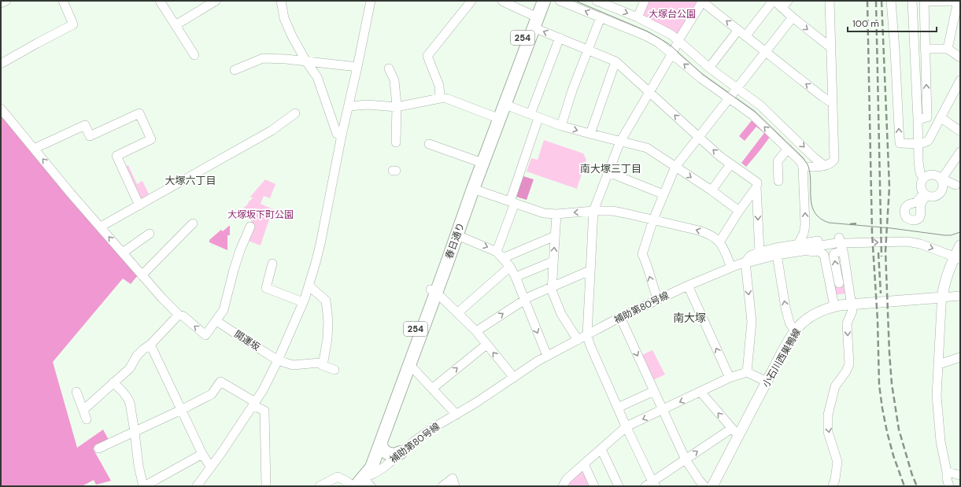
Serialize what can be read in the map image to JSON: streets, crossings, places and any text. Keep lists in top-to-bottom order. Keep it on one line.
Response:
{"streets":{"highway":["254","春日通り"],"main road":["小石川西巣鴨線"],"street":["補助第80号線","開運坂"]},"crossings":[["春日通り","補助第80号線"]],"districts":["南大塚三丁目","大塚六丁目","南大塚"],"parks":["大塚台公園","大塚坂下町公園"],"scale_bar":"100 m"}
